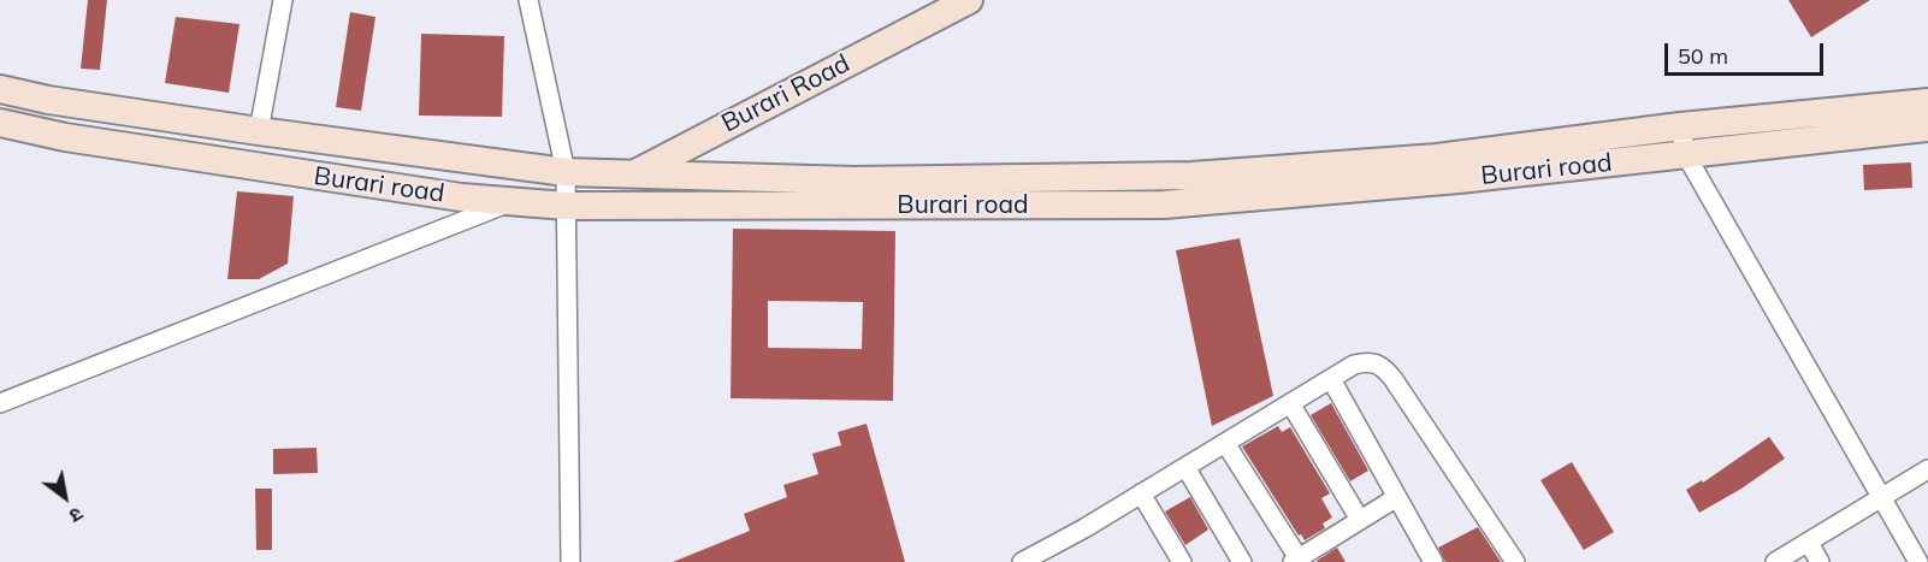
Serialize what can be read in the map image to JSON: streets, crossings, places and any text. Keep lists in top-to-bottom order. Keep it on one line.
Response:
{"streets":{"main road":["Burari Road","Burari road"]},"crossings":[["Burari Road","Burari road"]],"scale_bar":"50 m","north":"bottom right"}
